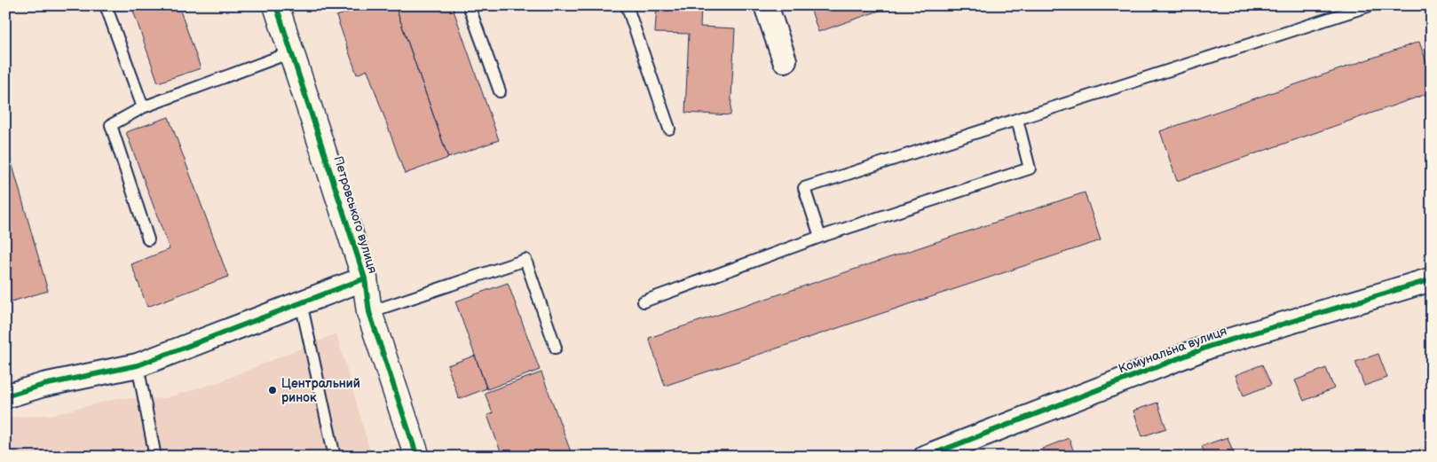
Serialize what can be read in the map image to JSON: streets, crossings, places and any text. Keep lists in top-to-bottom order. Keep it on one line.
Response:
{"streets":{"street":["Петровського вулиця","Комунальна вулиця"]},"places":["Центральний ринок"]}
